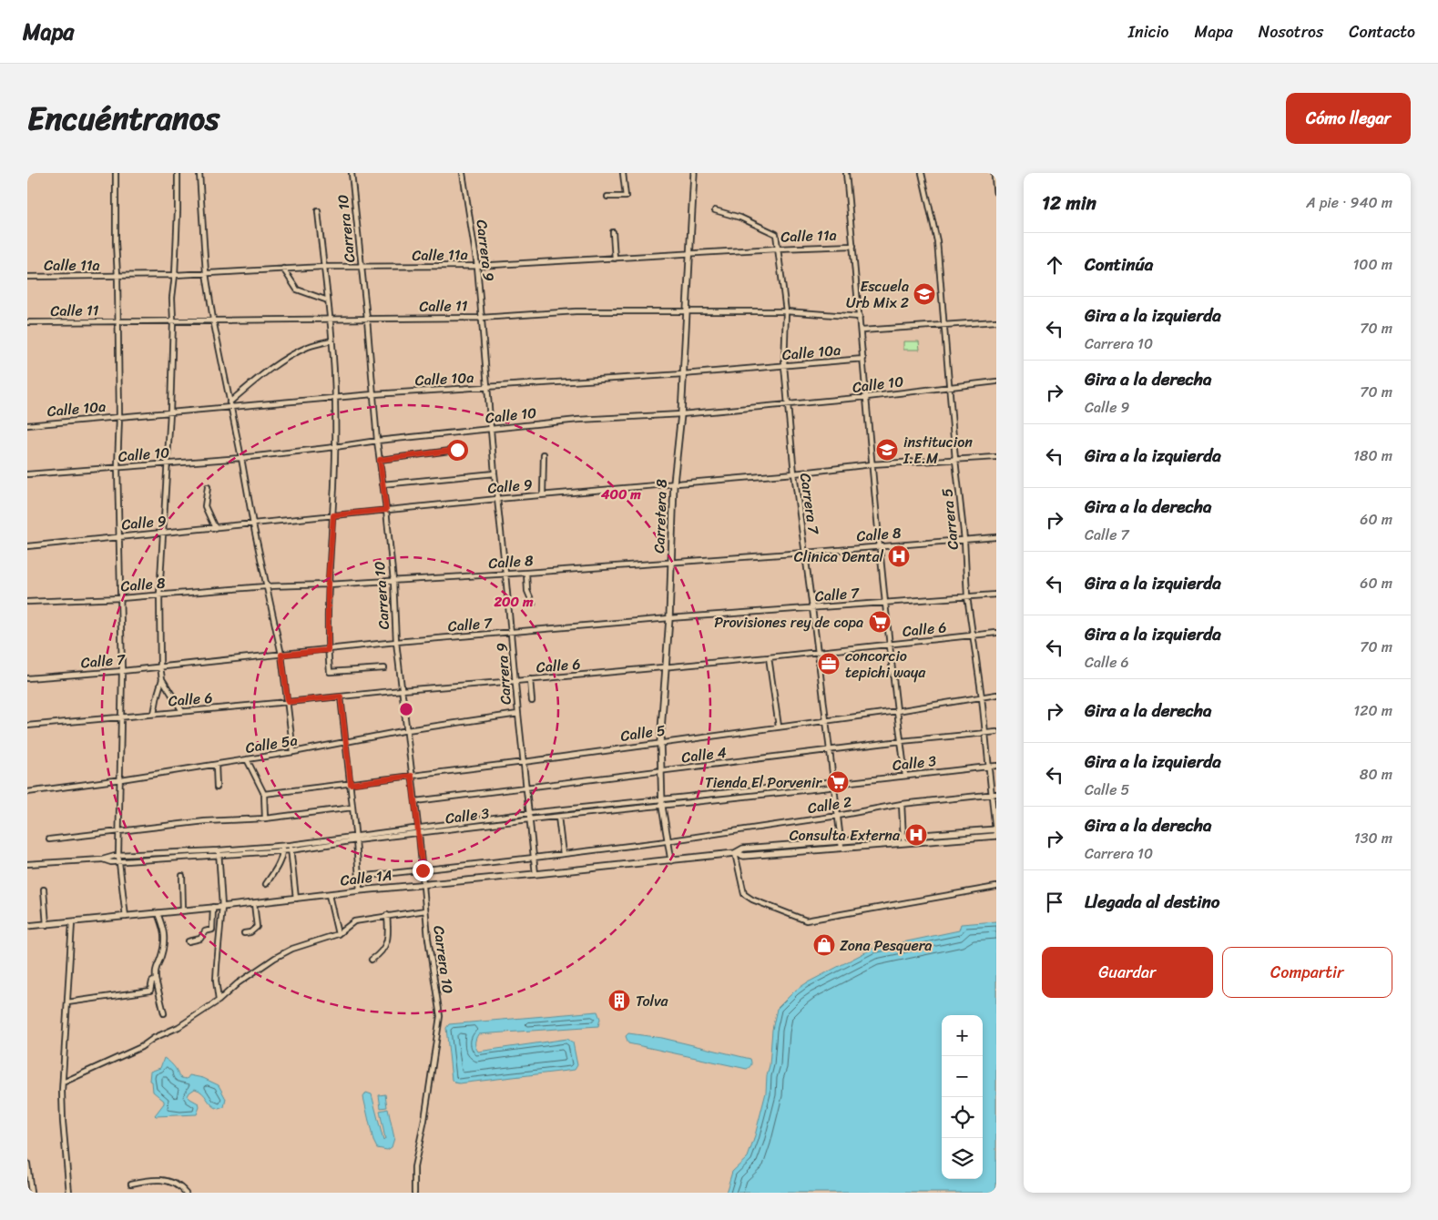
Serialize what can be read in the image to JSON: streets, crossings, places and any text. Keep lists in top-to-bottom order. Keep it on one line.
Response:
{"streets":{"street":["Carrera 10","Calle 11a","Carrera 9","Calle 11","Calle 10a","Calle 10","Calle 9","Carrera 7","Carretera 8","Carrera 5","Calle 8","Calle 7","Calle 6","Calle 5","Calle 5a","Calle 4","Calle 3","Calle 2","Calle 1A"]},"crossings":[["Carrera 10","Calle 11a"],["Carrera 10","Calle 11"],["Carrera 10","Calle 10a"],["Carrera 10","Calle 10"],["Carrera 10","Calle 9"],["Carrera 10","Calle 8"],["Carrera 10","Calle 7"],["Carrera 10","Calle 6"],["Carrera 10","Calle 5"],["Carrera 10","Calle 5a"],["Carrera 10","Calle 4"],["Carrera 10","Calle 3"],["Carrera 10","Calle 2"],["Carrera 10","Calle 1A"],["Calle 11a","Carrera 9"],["Calle 11a","Carrera 7"],["Calle 11a","Carretera 8"],["Carrera 9","Calle 11"],["Carrera 9","Calle 10a"],["Carrera 9","Calle 10"],["Carrera 9","Calle 9"],["Carrera 9","Calle 8"],["Carrera 9","Calle 7"],["Carrera 9","Calle 6"],["Carrera 9","Calle 5"],["Carrera 9","Calle 5a"],["Carrera 9","Calle 4"],["Carrera 9","Calle 3"],["Carrera 9","Calle 2"],["Carrera 9","Calle 1A"],["Calle 11","Carrera 7"],["Calle 11","Carretera 8"],["Calle 10a","Carrera 7"],["Calle 10a","Carretera 8"],["Calle 10","Carrera 7"],["Calle 10","Carretera 8"],["Calle 10","Carrera 5"],["Calle 9","Carrera 7"],["Calle 9","Carretera 8"],["Calle 9","Carrera 5"],["Carrera 7","Calle 8"],["Carrera 7","Calle 7"],["Carrera 7","Calle 6"],["Carrera 7","Calle 5"],["Carrera 7","Calle 4"],["Carrera 7","Calle 3"],["Carrera 7","Calle 2"],["Carrera 7","Calle 1A"],["Carretera 8","Calle 8"],["Carretera 8","Calle 7"],["Carretera 8","Calle 6"],["Carretera 8","Calle 5"],["Carretera 8","Calle 4"],["Carretera 8","Calle 3"],["Carretera 8","Calle 2"],["Carretera 8","Calle 1A"],["Carrera 5","Calle 8"],["Carrera 5","Calle 7"],["Carrera 5","Calle 6"],["Carrera 5","Calle 5"],["Carrera 5","Calle 4"],["Carrera 5","Calle 3"],["Carrera 5","Calle 2"],["Carrera 5","Calle 1A"]],"places":{"school or university":["Escuela Urb Mix 2","institucion I.E.M"],"hospital":["Clinica Dental","Consulta Externa"],"supermarket":["Provisiones rey de copa","Tienda El Porvenir"],"office":["concorcio tepichi waya"],"shop":["Zona Pesquera"],"building":["Tolva"]},"page":{"header":"Mapa","nav":["Inicio","Mapa","Nosotros","Contacto"],"title":"Encuéntranos","buttons":["Cómo llegar",["Guardar","Compartir"]],"heading":["12 min","A pie · 940 m"],"list":[["Continúa","100 m"],["Gira a la izquierda","Carrera 10","70 m"],["Gira a la derecha","Calle 9","70 m"],["Gira a la izquierda","180 m"],["Gira a la derecha","Calle 7","60 m"],["Gira a la izquierda","60 m"],["Gira a la izquierda","Calle 6","70 m"],["Gira a la derecha","120 m"],["Gira a la izquierda","Calle 5","80 m"],["Gira a la derecha","Carrera 10","130 m"],"Llegada al destino"],"map_buttons":["+","−"]},"rings":["400 m","200 m"]}
